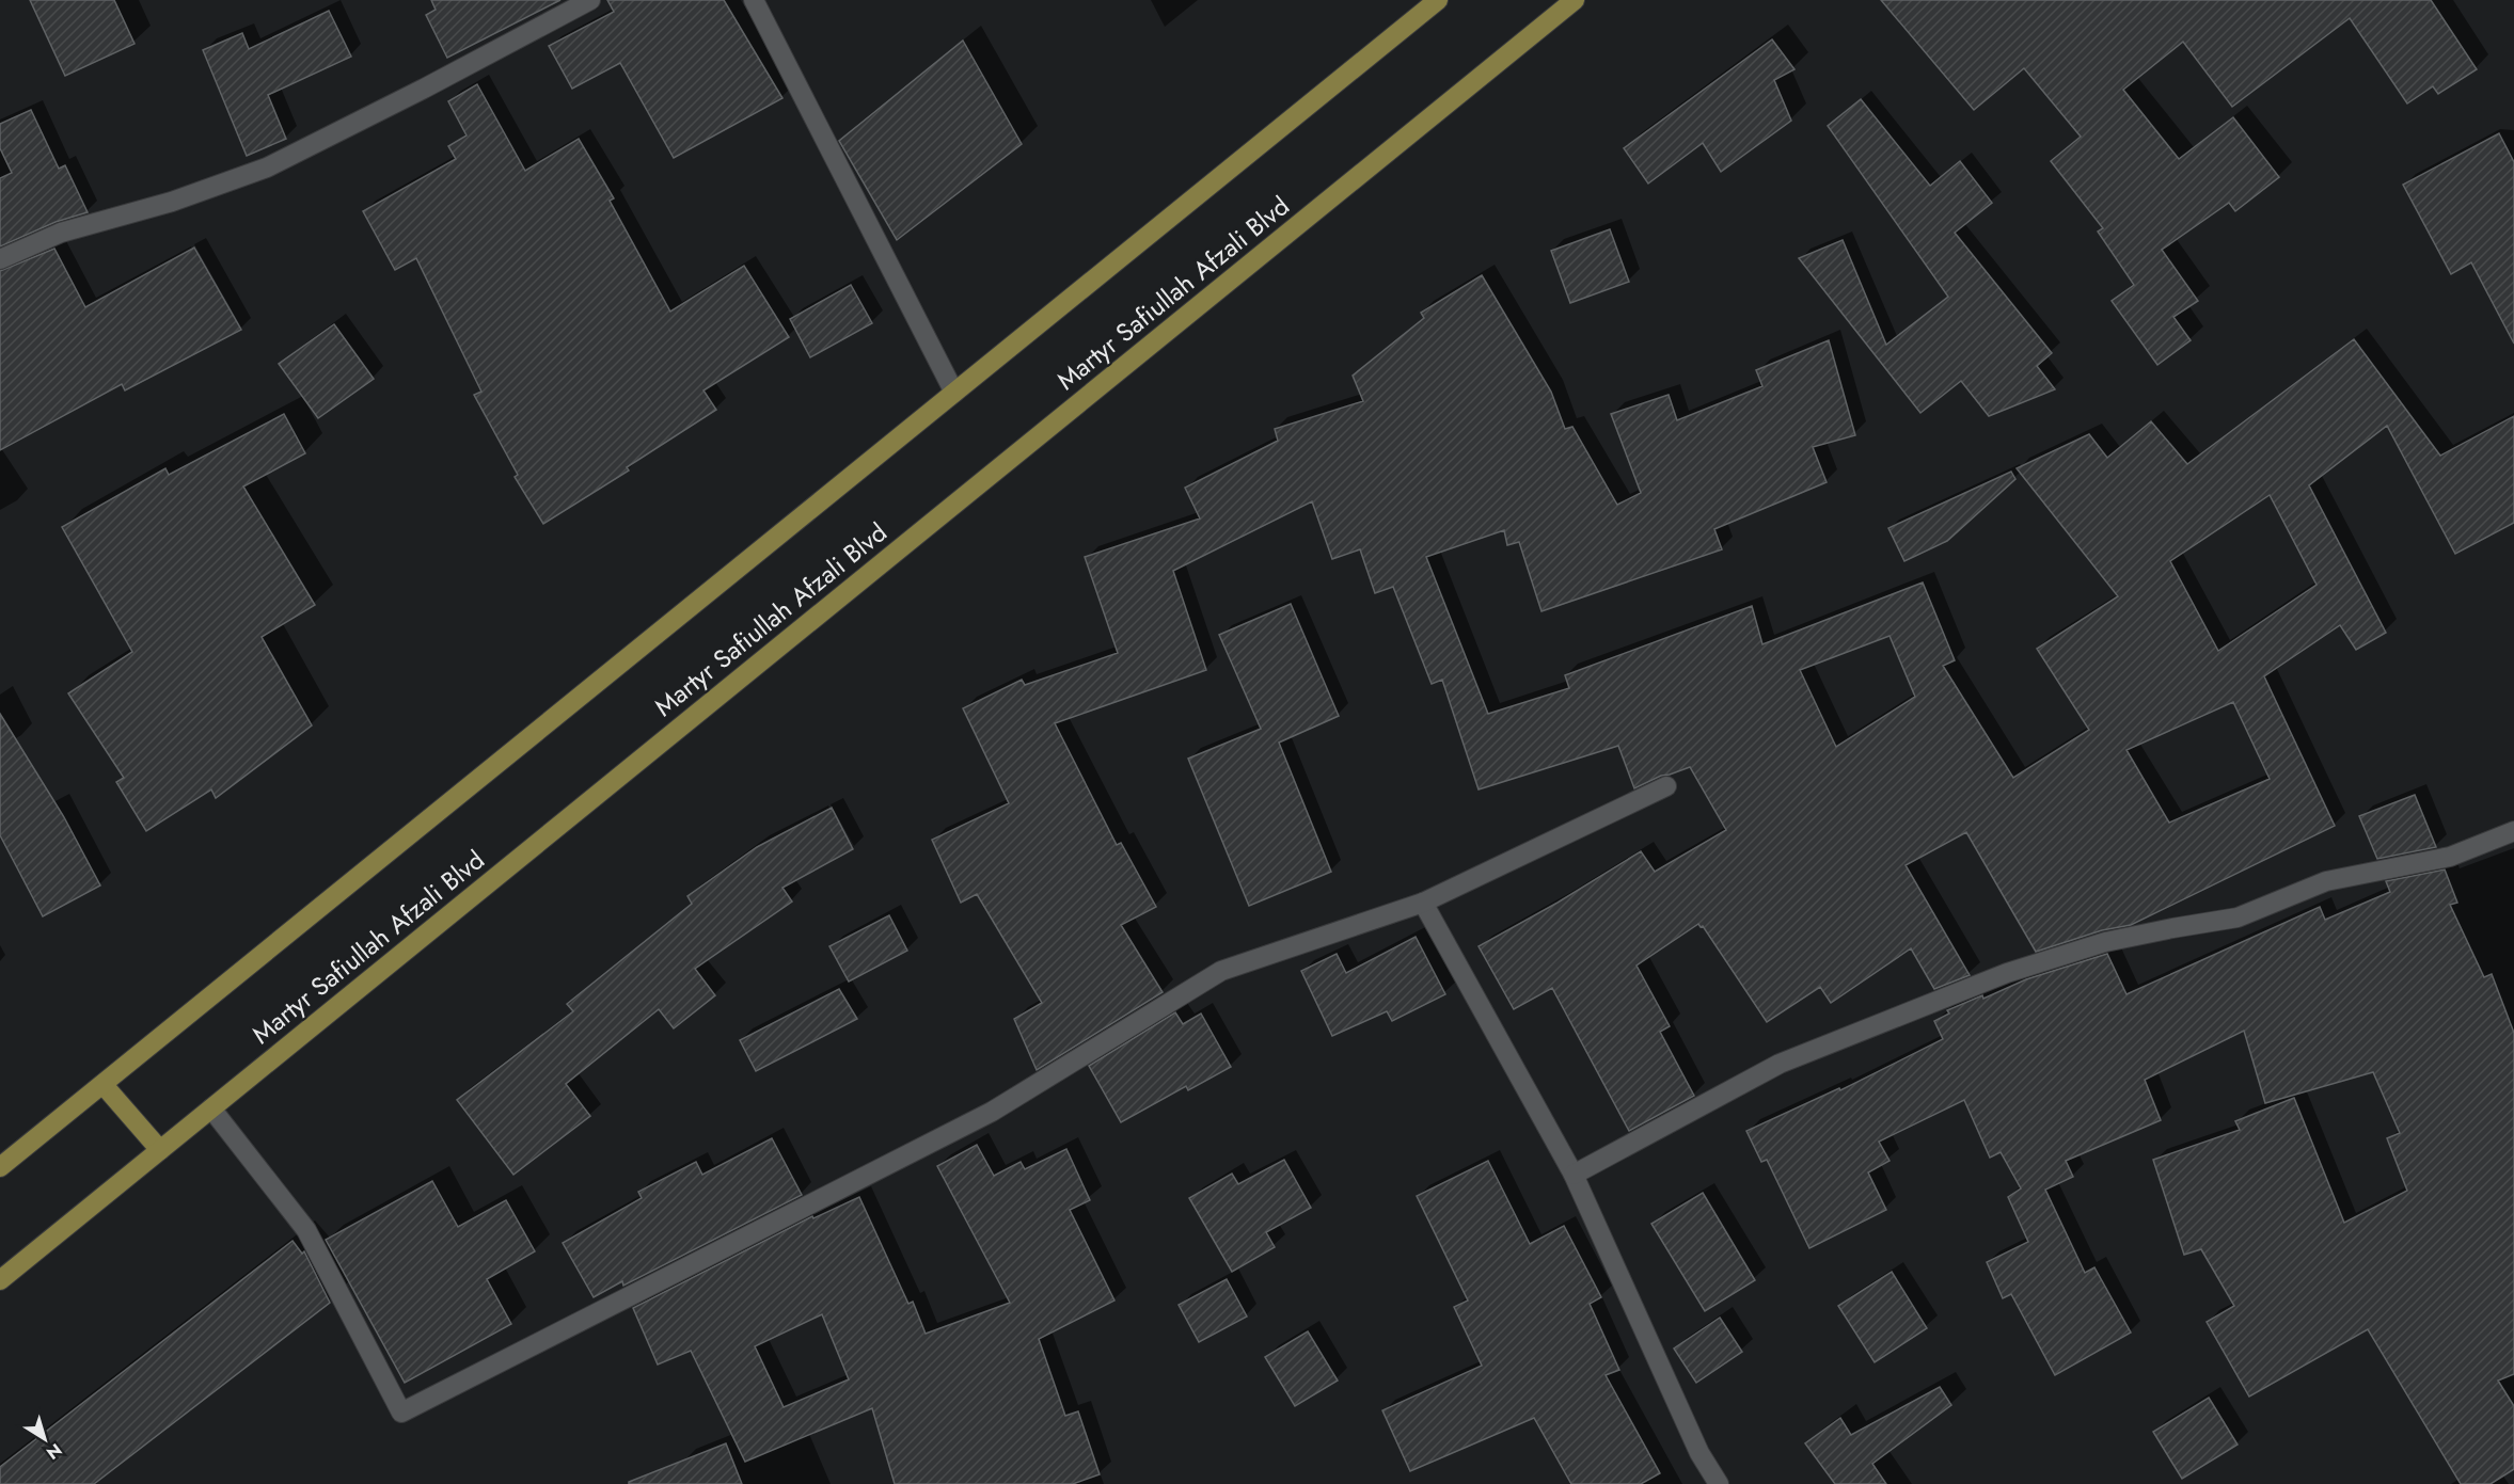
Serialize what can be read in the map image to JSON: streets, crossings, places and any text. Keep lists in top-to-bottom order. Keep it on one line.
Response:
{"streets":{"main road":["Martyr Safiullah Afzali Blvd"]},"north":"bottom right"}
